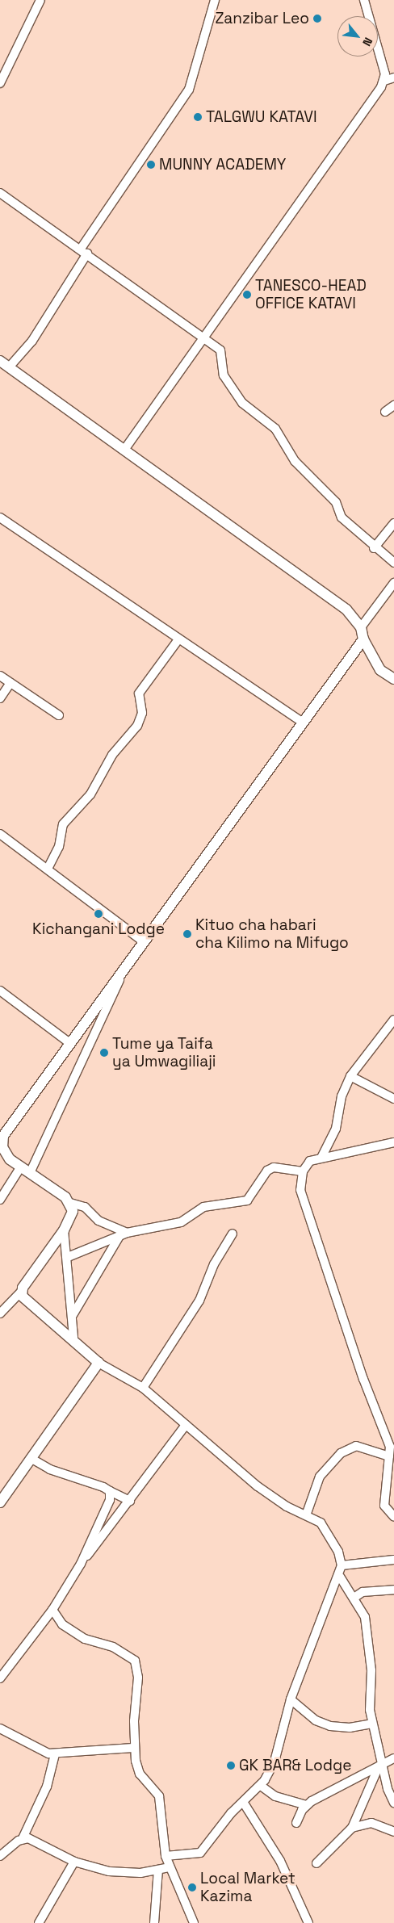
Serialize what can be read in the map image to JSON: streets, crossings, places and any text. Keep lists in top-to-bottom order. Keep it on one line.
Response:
{"places":["Zanzibar Leo","TALGWU KATAVI","MUNNY ACADEMY","TANESCO-HEAD OFFICE KATAVI","Kichangani Lodge","Kituo cha habari cha Kilimo na Mifugo","Tume ya Taifa ya Umwagiliaji","GK BAR& Lodge","Local Market Kazima"],"north":"bottom right"}
